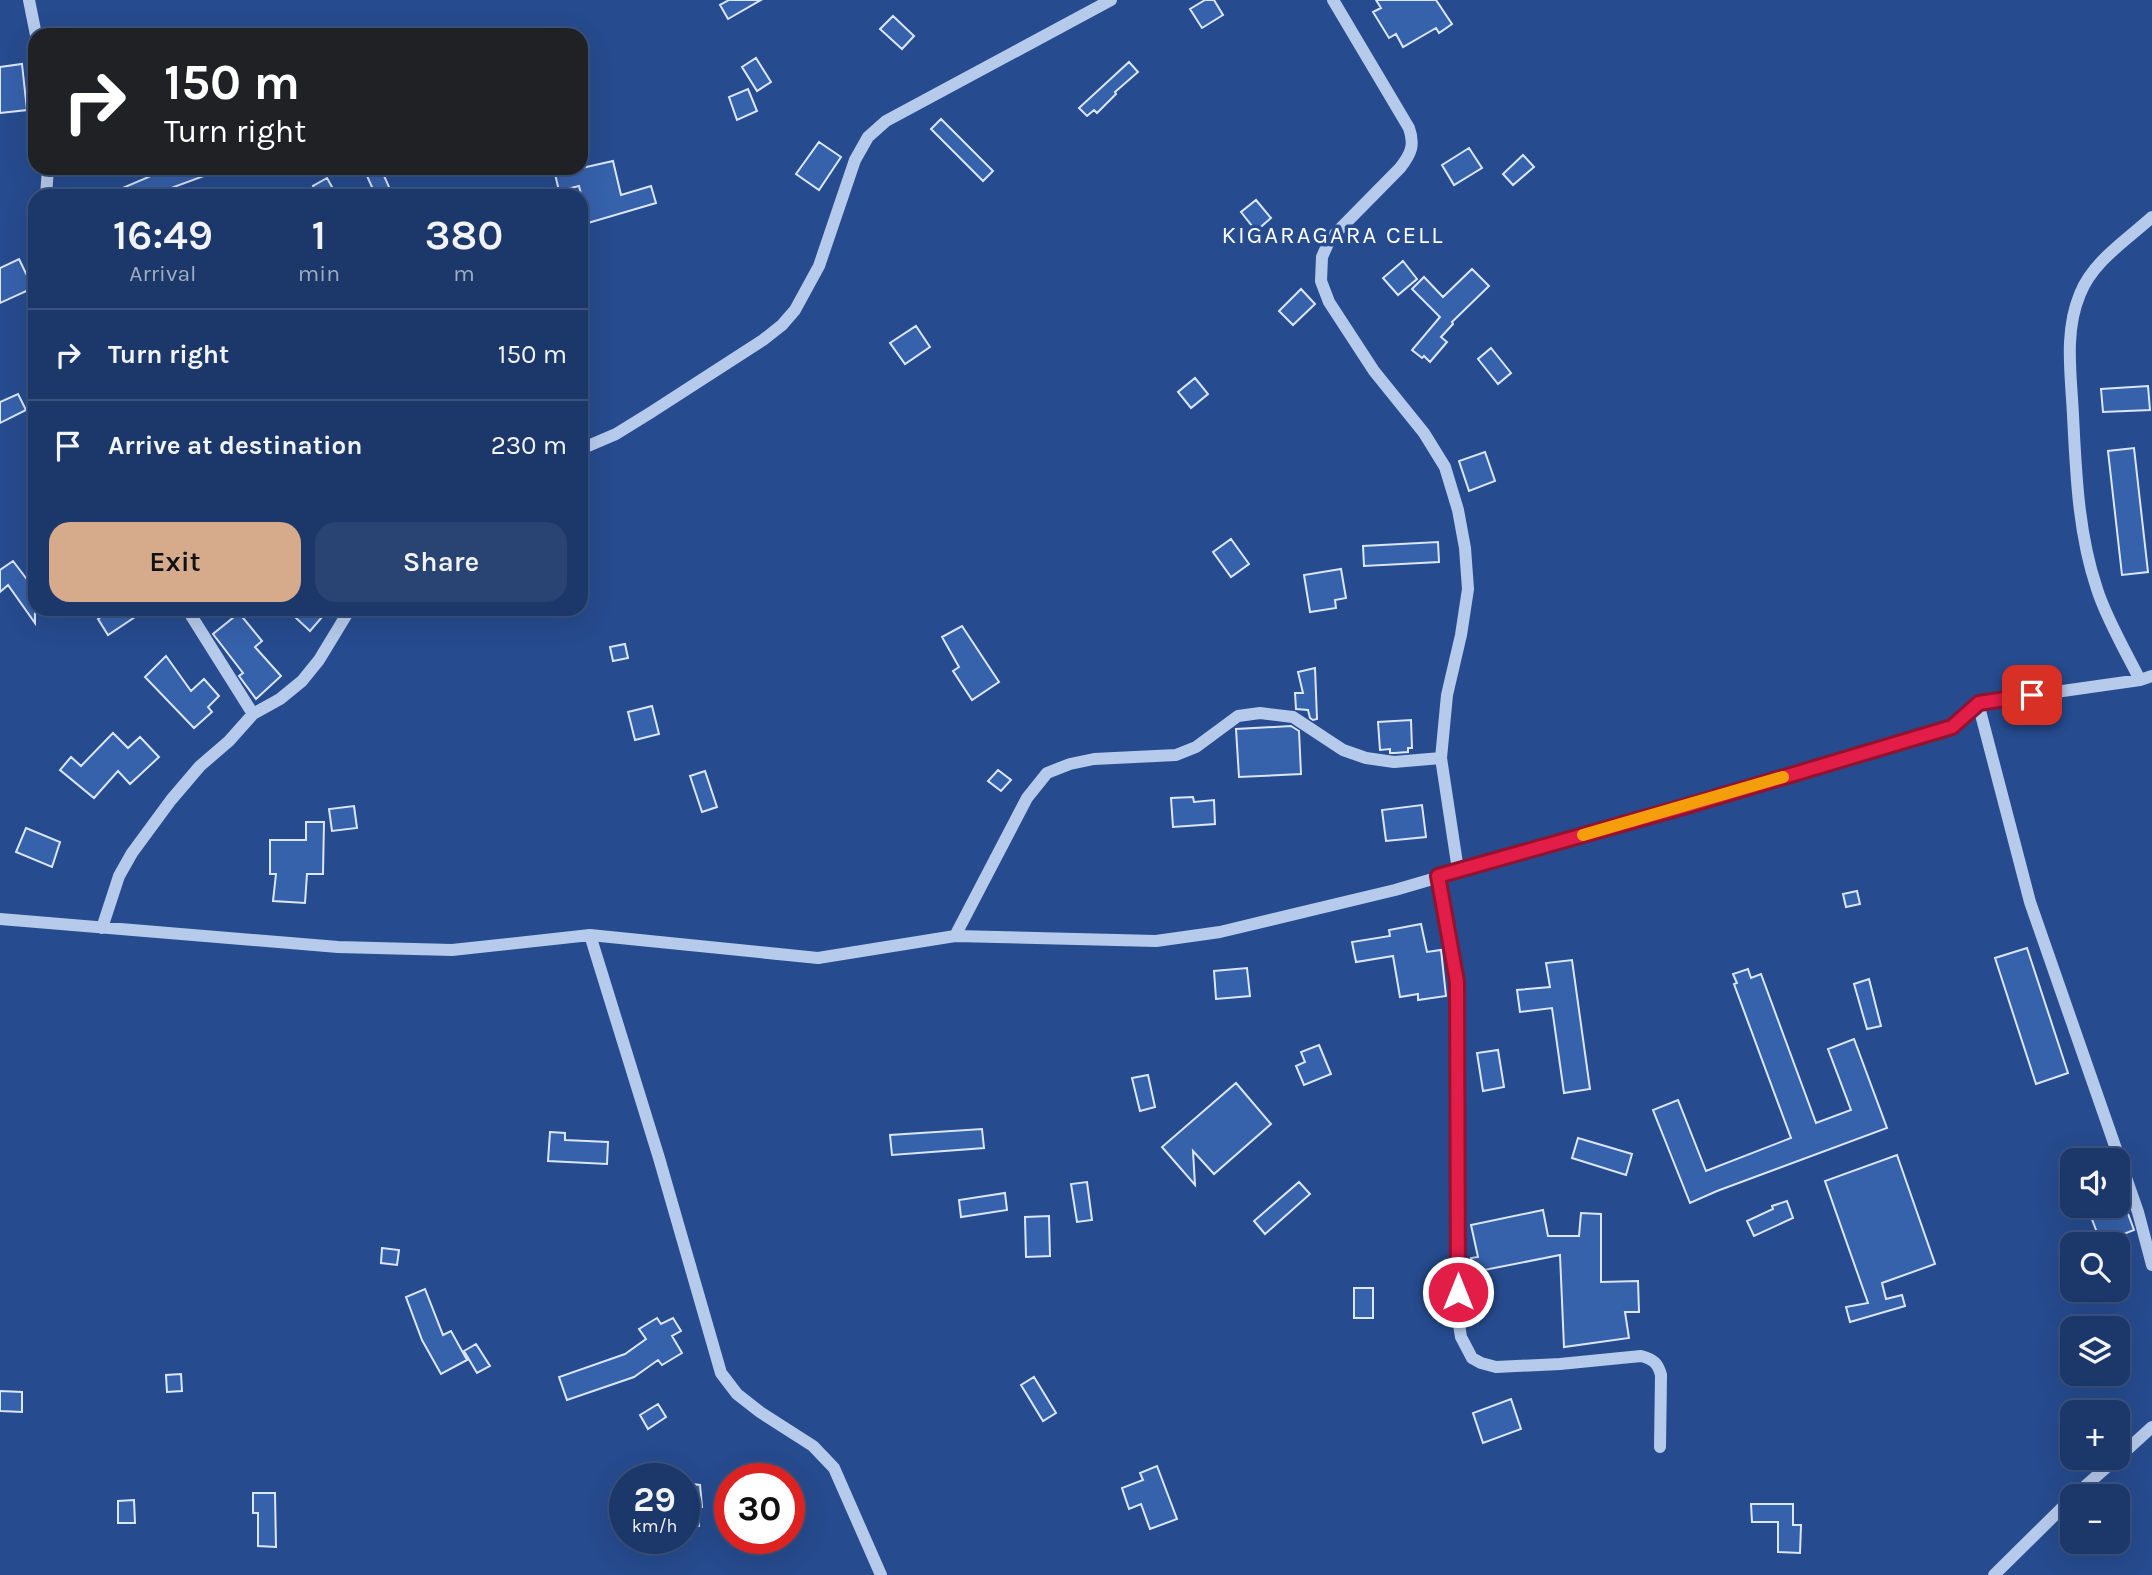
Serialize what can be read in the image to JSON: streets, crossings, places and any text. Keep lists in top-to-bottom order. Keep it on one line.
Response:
{"districts":["KIGARAGARA CELL"],"page":{"turn":["150 m","Turn right"],"eta":["16:49","Arrival","1","min","380","m"],"list":[{"name":"Turn right","value":"150 m"},{"name":"Arrive at destination","value":"230 m"}],"buttons":["Exit","Share"],"map_buttons":["+","−"],"speed":"29 km/h","limit":"30"}}
